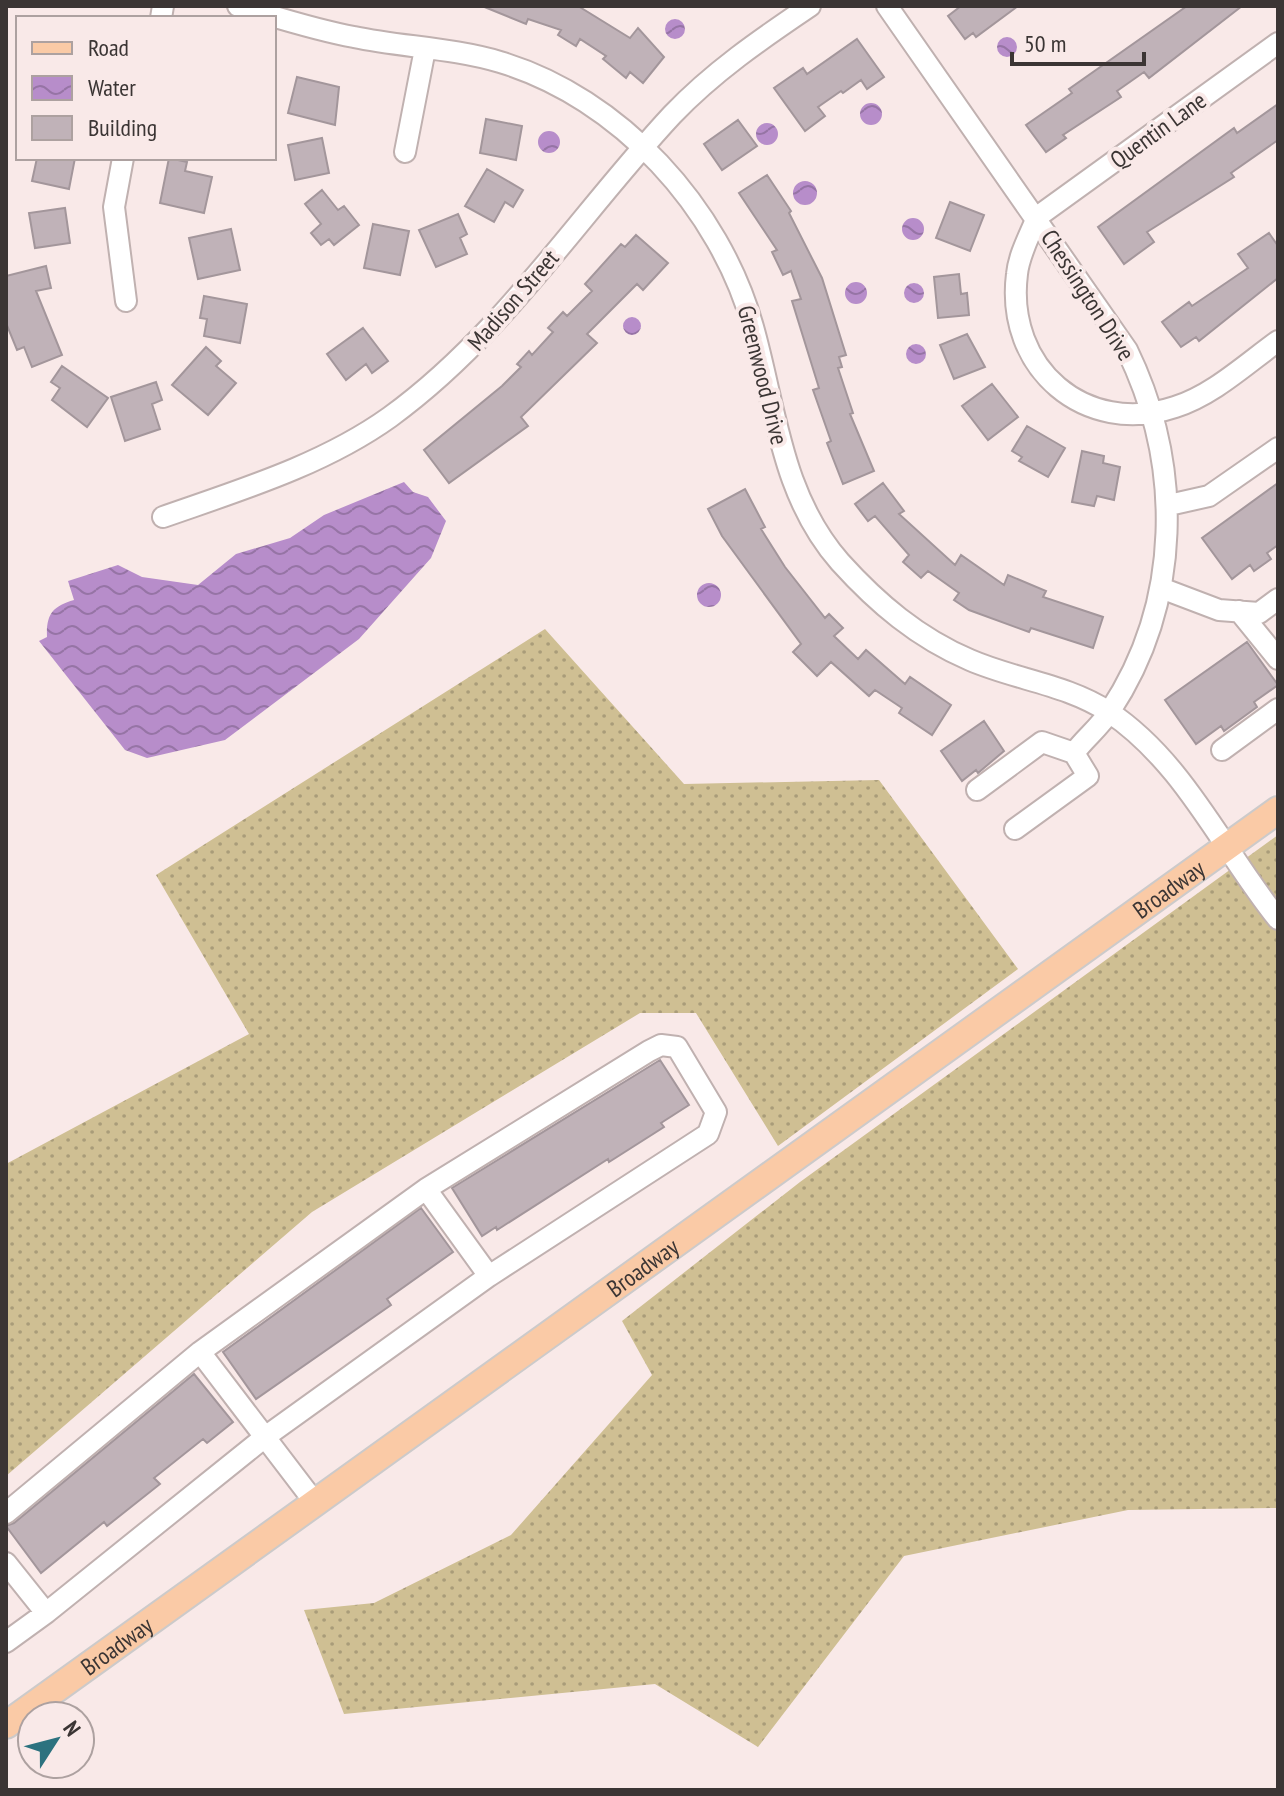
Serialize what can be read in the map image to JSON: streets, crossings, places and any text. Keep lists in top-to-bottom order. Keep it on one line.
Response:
{"streets":{"main road":["Broadway"],"street":["Quentin Lane","Chessington Drive","Madison Street","Greenwood Drive"]},"crossings":[["Quentin Lane","Chessington Drive"],["Chessington Drive","Greenwood Drive"],["Madison Street","Greenwood Drive"],["Greenwood Drive","Broadway"]],"legend":["Road","Water","Building"],"scale_bar":"50 m","north":"top right"}
